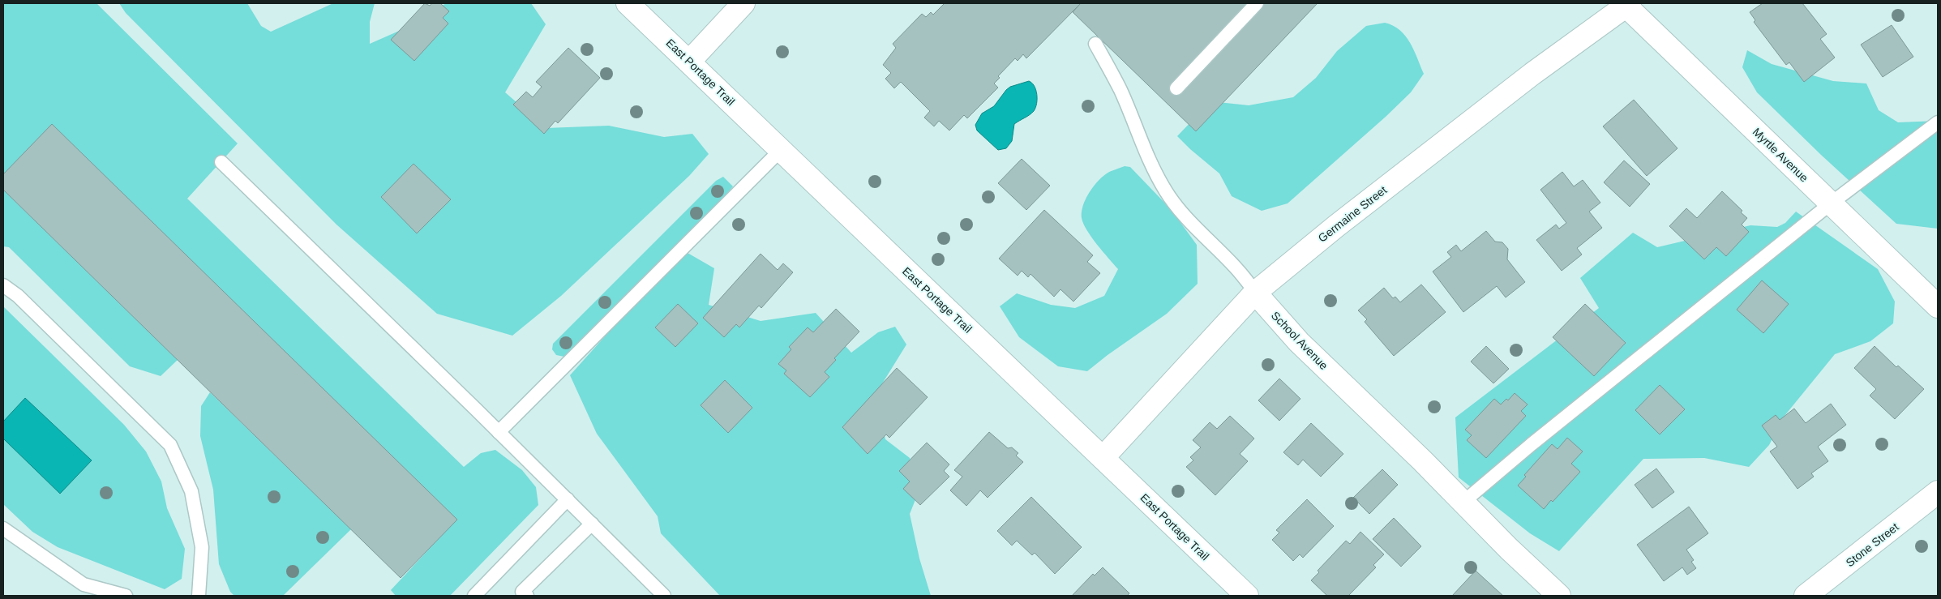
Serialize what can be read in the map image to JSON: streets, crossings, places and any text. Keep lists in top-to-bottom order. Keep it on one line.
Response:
{"streets":{"street":["East Portage Trail","Myrtle Avenue","Germaine Street","School Avenue","Stone Street"]},"crossings":[["East Portage Trail","Germaine Street"],["Myrtle Avenue","Germaine Street"],["Germaine Street","School Avenue"]]}
